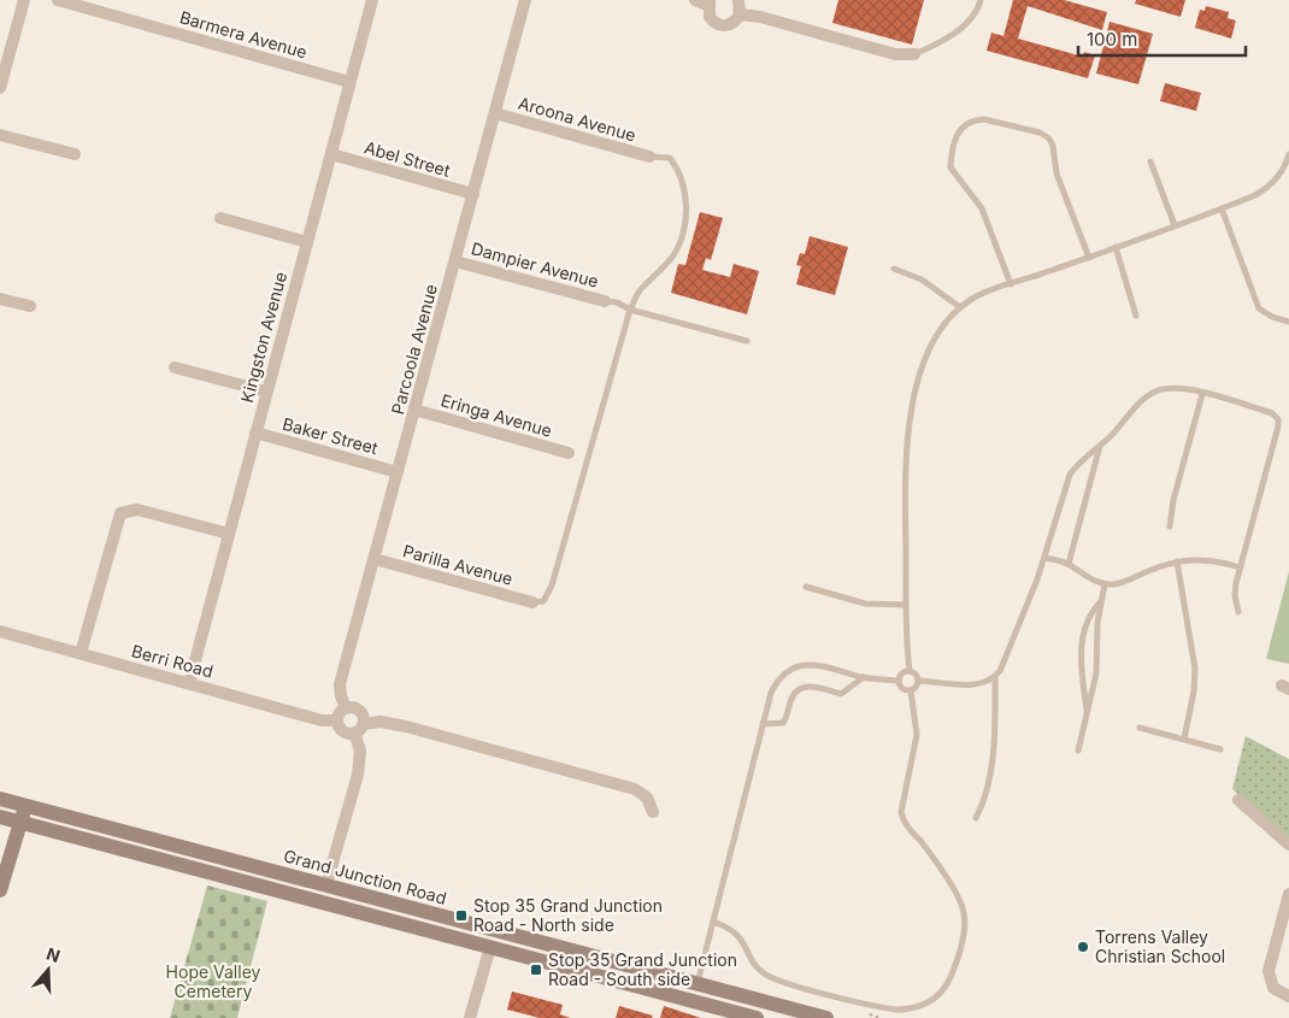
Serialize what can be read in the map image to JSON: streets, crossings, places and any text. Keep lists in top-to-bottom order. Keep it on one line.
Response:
{"streets":{"main road":["Grand Junction Road"],"street":["Barmera Avenue","Aroona Avenue","Abel Street","Dampier Avenue","Kingston Avenue","Parcoola Avenue","Eringa Avenue","Baker Street","Parilla Avenue","Berri Road"]},"crossings":[["Barmera Avenue","Kingston Avenue"],["Aroona Avenue","Parcoola Avenue"],["Abel Street","Kingston Avenue"],["Abel Street","Parcoola Avenue"],["Dampier Avenue","Parcoola Avenue"],["Kingston Avenue","Baker Street"],["Kingston Avenue","Berri Road"],["Parcoola Avenue","Eringa Avenue"],["Parcoola Avenue","Baker Street"],["Parcoola Avenue","Parilla Avenue"],["Parcoola Avenue","Berri Road"]],"parks":["Hope Valley Cemetery"],"places":{"transit":["Stop 35 Grand Junction Road - North side","Stop 35 Grand Junction Road - South side"],"other":["Torrens Valley Christian School"]},"scale_bar":"100 m","north":"top"}
